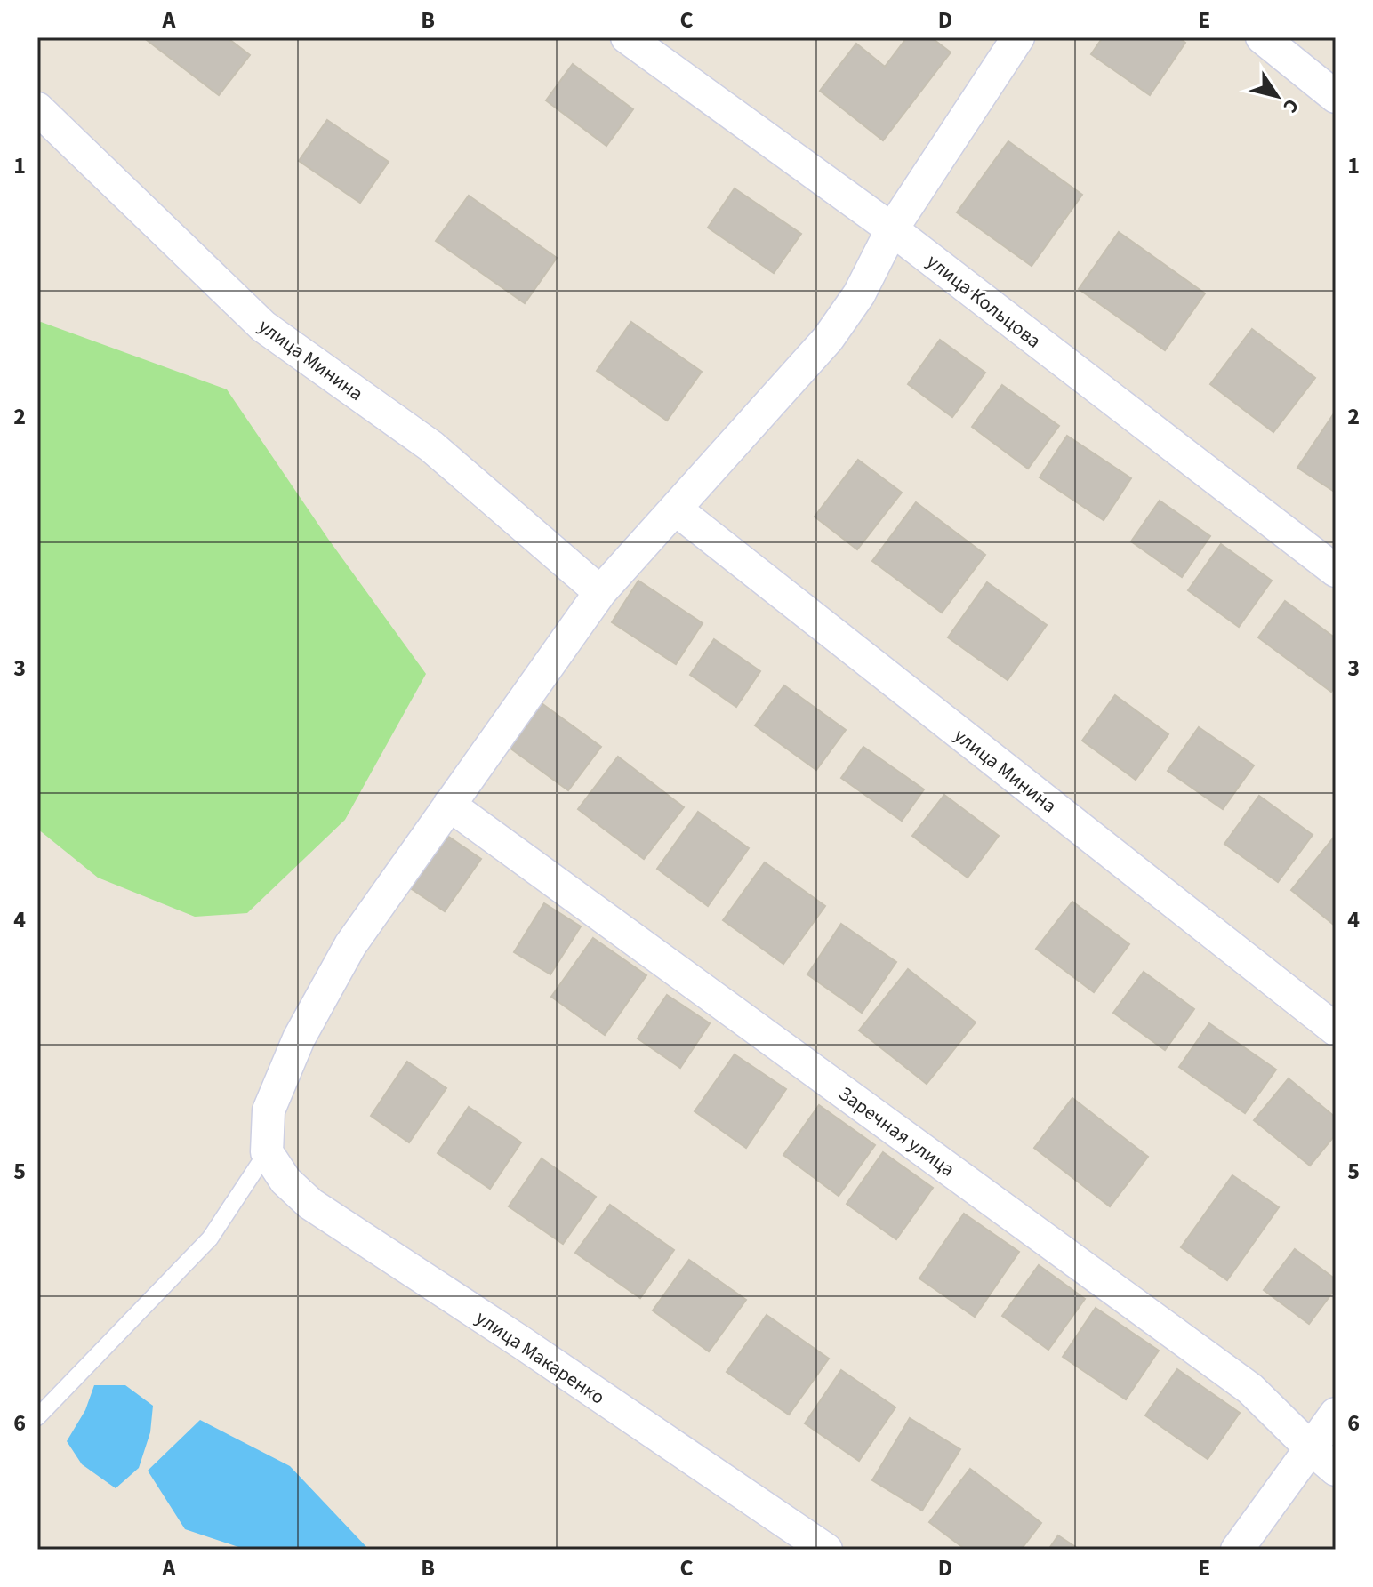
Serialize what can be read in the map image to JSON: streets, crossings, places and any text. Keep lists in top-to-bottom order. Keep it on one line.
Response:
{"streets":{"street":["улица Кольцова","улица Минина","Заречная улица","улица Макаренко"]},"north":"bottom right","grid":{"columns":["A","B","C","D","E"],"rows":["1","2","3","4","5","6"]}}
